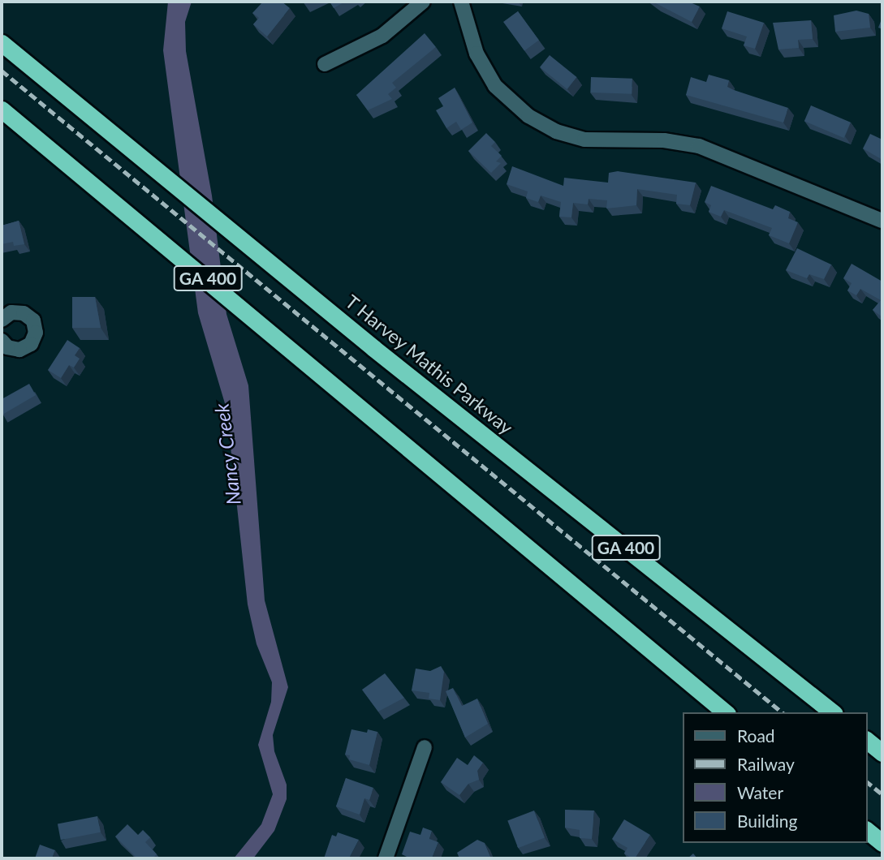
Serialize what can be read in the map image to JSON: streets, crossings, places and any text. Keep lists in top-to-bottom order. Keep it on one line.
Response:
{"streets":{"highway":["GA 400","T Harvey Mathis Parkway"]},"water":["Nancy Creek"],"legend":["Road","Railway","Water","Building"]}
